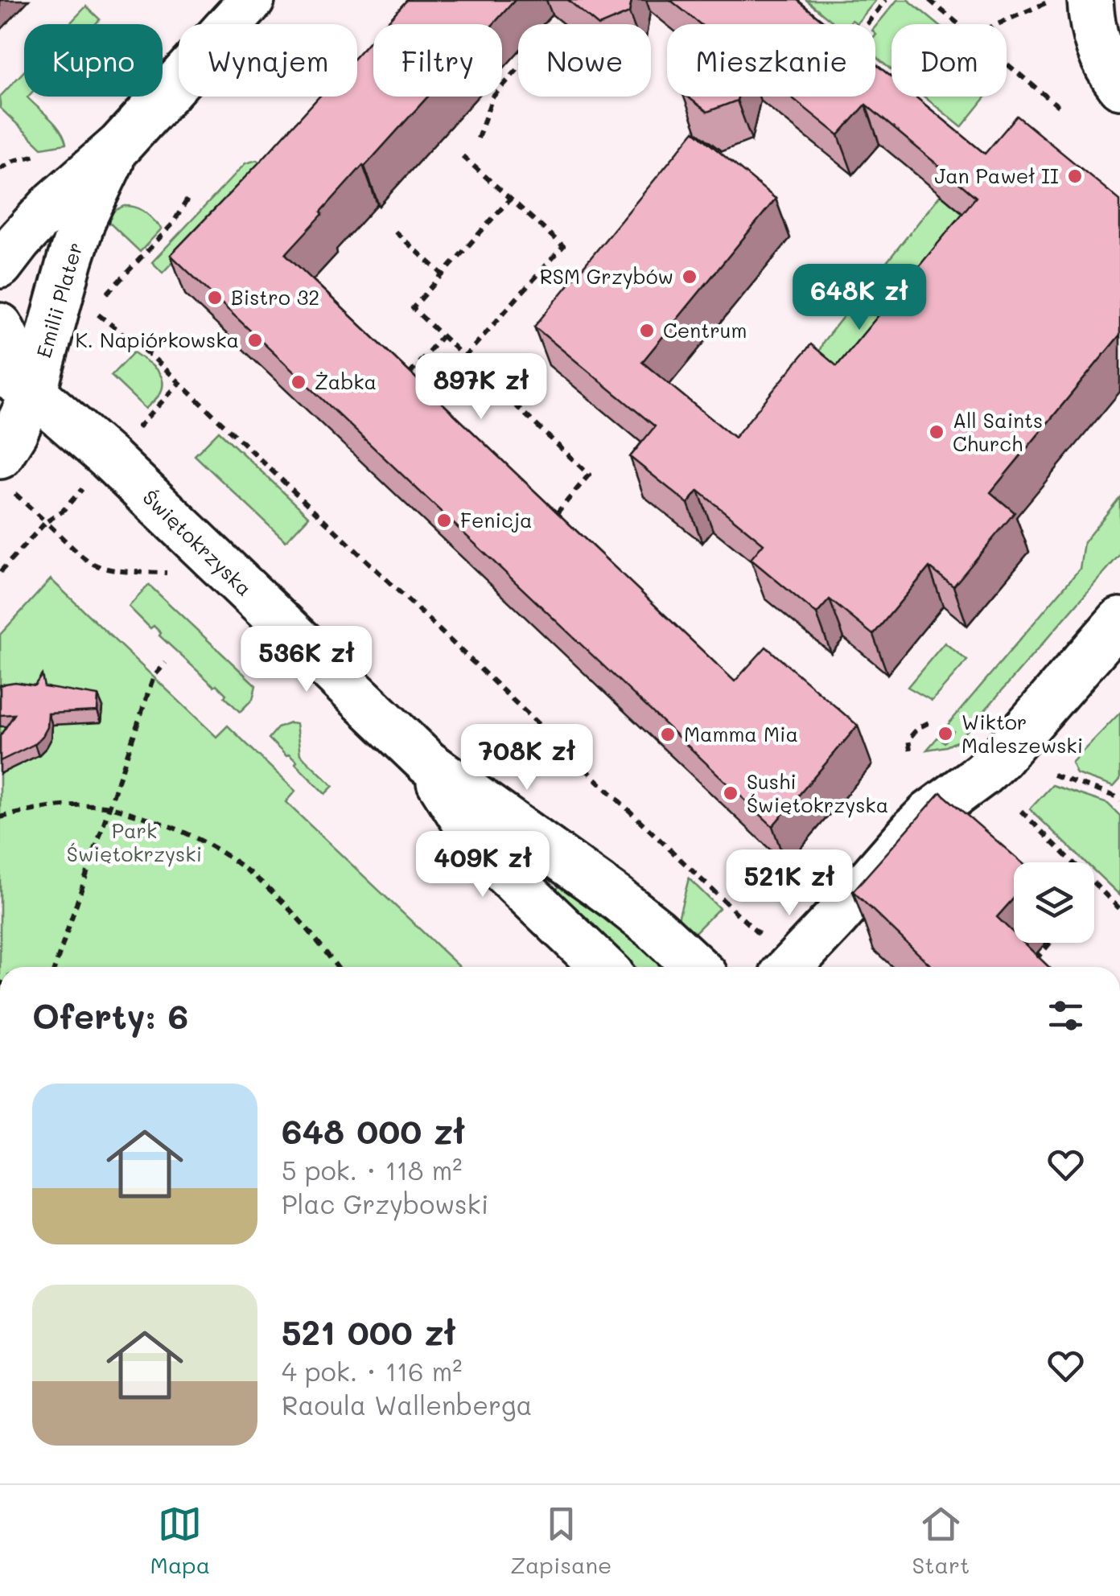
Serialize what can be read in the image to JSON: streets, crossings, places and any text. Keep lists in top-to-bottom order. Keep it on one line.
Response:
{"streets":{"street":["Emilii Plater","Świętokrzyska"]},"crossings":[["Emilii Plater","Świętokrzyska"]],"parks":["Park Świętokrzyski"],"places":["Jan Paweł II","RSM Grzybów","Bistro 32","Centrum","K. Napiórkowska","Żabka","All Saints Church","Fenicja","Wiktor Maleszewski","Mamma Mia","Sushi Świętokrzyska"],"page":{"chip":["Kupno","Wynajem","Filtry","Nowe","Mieszkanie","Dom"],"price":["648K zł","897K zł","536K zł","708K zł","409K zł","521K zł"],"heading":"Oferty: 6","list":[{"name":"648 000 zł","note":"5 pok. · 118 m² · Plac Grzybowski"},{"name":"521 000 zł","note":"4 pok. · 116 m² · Raoula Wallenberga"}],"tabs":["Mapa","Zapisane","Start"]}}
